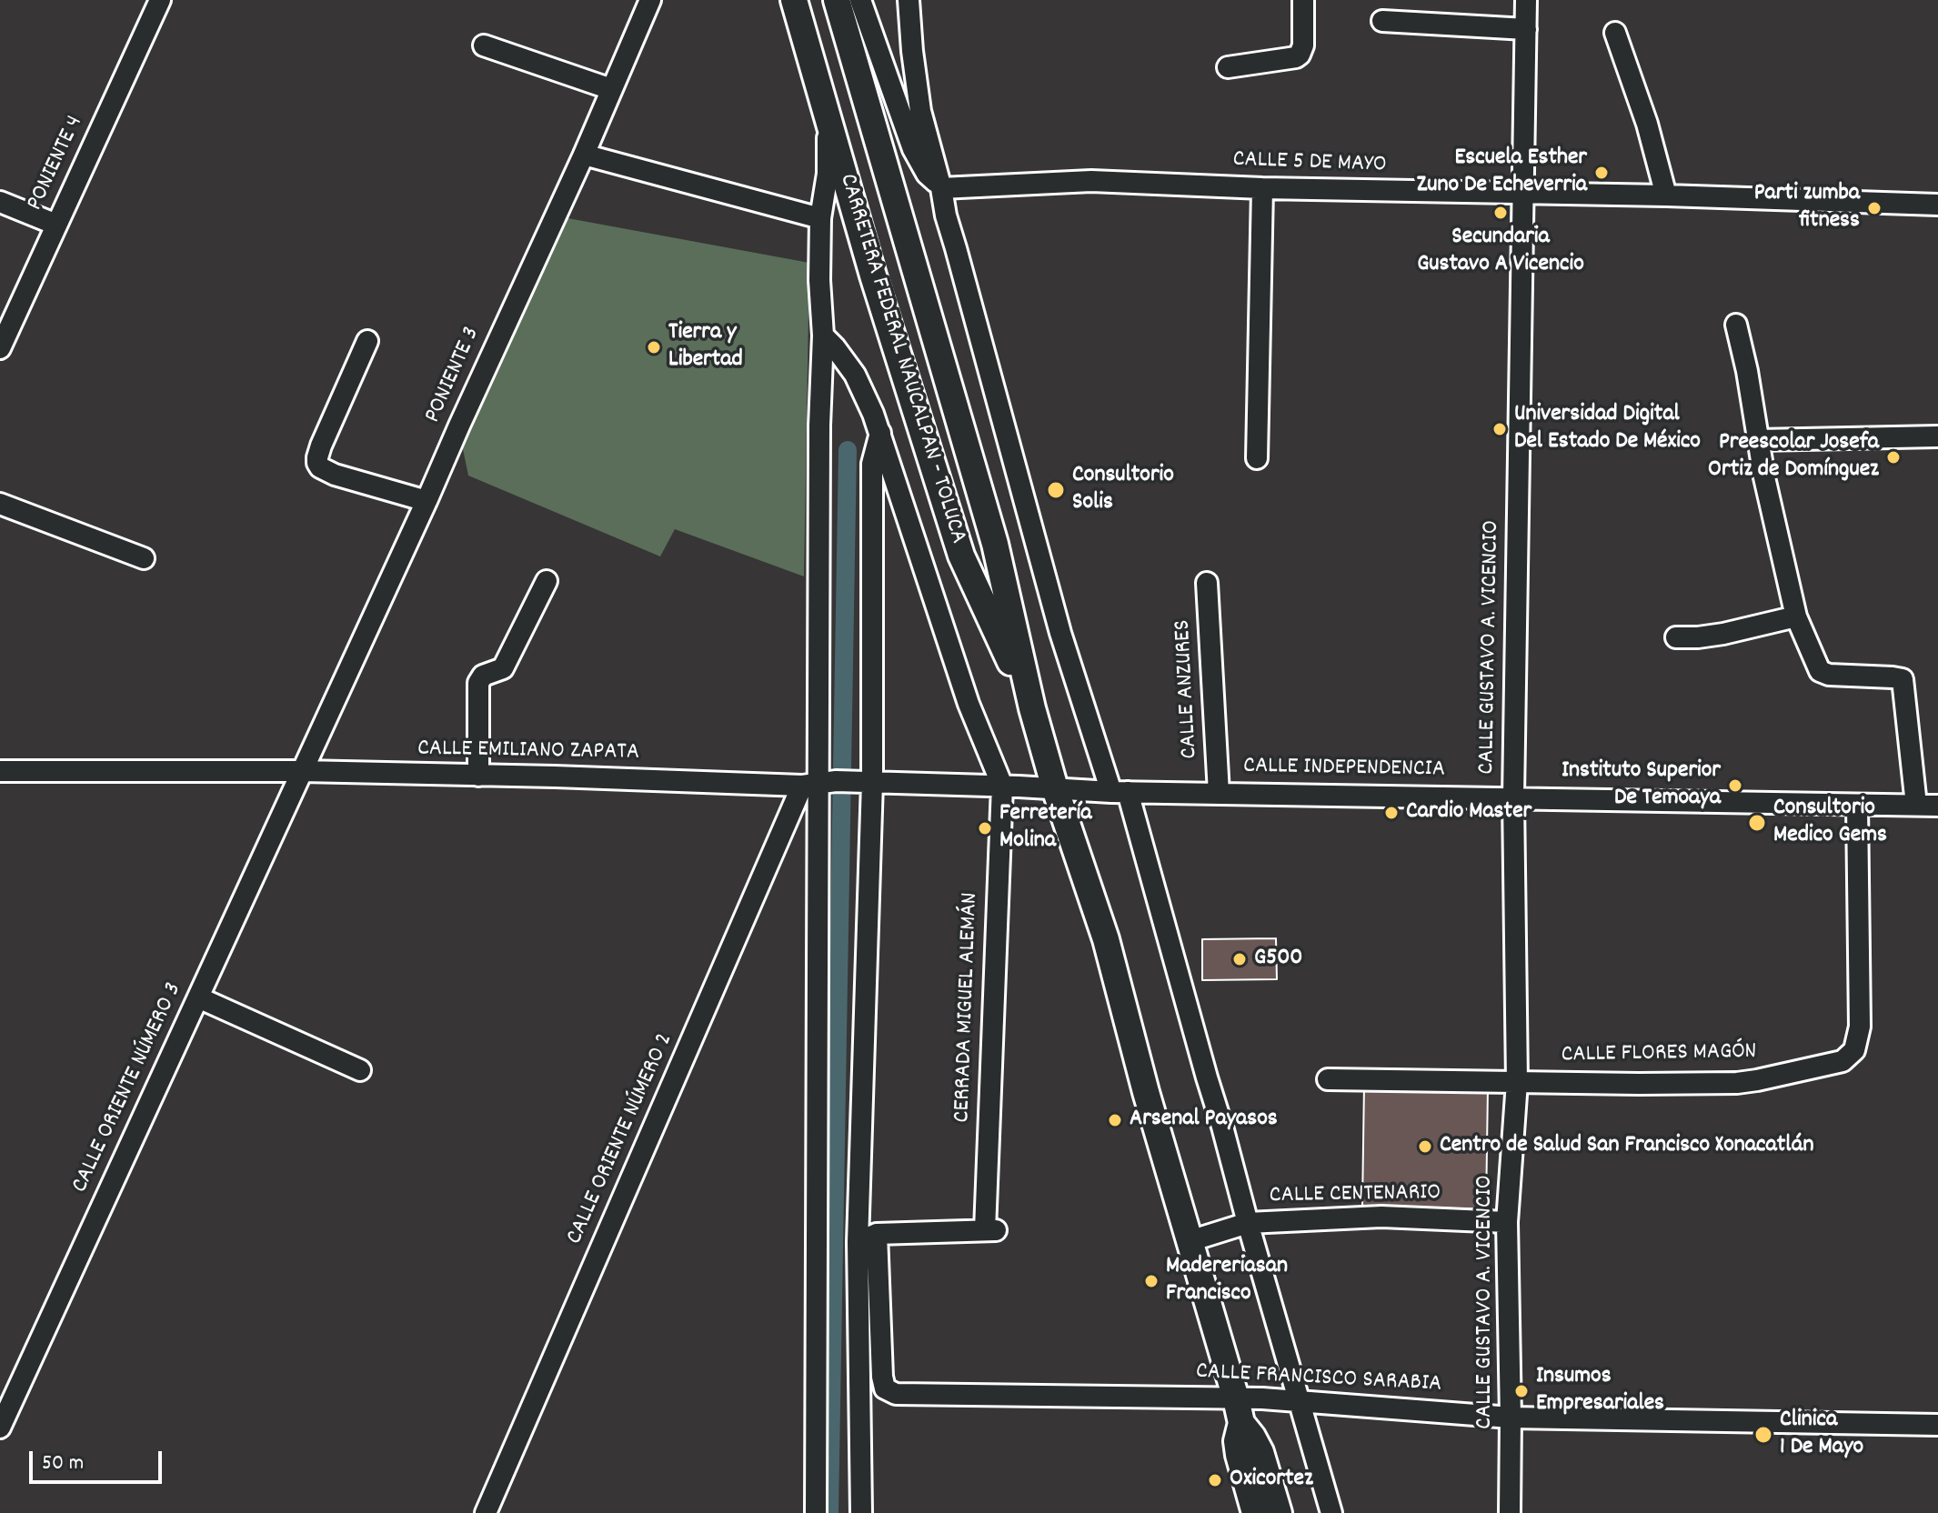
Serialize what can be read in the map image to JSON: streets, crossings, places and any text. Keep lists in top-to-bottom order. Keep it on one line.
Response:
{"streets":{"main road":["CARRETERA FEDERAL NAUCALPAN - TOLUCA"],"street":["PONIENTE 4","CALLE 5 DE MAYO","PONIENTE 3","CALLE GUSTAVO A. VICENCIO","CALLE ANZURES","CALLE EMILIANO ZAPATA","CALLE INDEPENDENCIA","CERRADA MIGUEL ALEMÁN","CALLE FLORES MAGÓN","CALLE ORIENTE NÚMERO 3","CALLE ORIENTE NÚMERO 2","CALLE CENTENARIO","CALLE FRANCISCO SARABIA"]},"crossings":[["CALLE 5 DE MAYO","CALLE GUSTAVO A. VICENCIO"],["CARRETERA FEDERAL NAUCALPAN - TOLUCA","CALLE EMILIANO ZAPATA"],["CARRETERA FEDERAL NAUCALPAN - TOLUCA","CALLE INDEPENDENCIA"],["CARRETERA FEDERAL NAUCALPAN - TOLUCA","CALLE CENTENARIO"],["CARRETERA FEDERAL NAUCALPAN - TOLUCA","CALLE FRANCISCO SARABIA"],["PONIENTE 3","CALLE EMILIANO ZAPATA"],["PONIENTE 3","CALLE ORIENTE NÚMERO 3"],["CALLE GUSTAVO A. VICENCIO","CALLE INDEPENDENCIA"],["CALLE GUSTAVO A. VICENCIO","CALLE FLORES MAGÓN"],["CALLE GUSTAVO A. VICENCIO","CALLE CENTENARIO"],["CALLE GUSTAVO A. VICENCIO","CALLE FRANCISCO SARABIA"],["CALLE ANZURES","CALLE INDEPENDENCIA"],["CALLE EMILIANO ZAPATA","CALLE INDEPENDENCIA"],["CALLE EMILIANO ZAPATA","CERRADA MIGUEL ALEMÁN"],["CALLE EMILIANO ZAPATA","CALLE ORIENTE NÚMERO 3"],["CALLE EMILIANO ZAPATA","CALLE ORIENTE NÚMERO 2"],["CALLE INDEPENDENCIA","CALLE FLORES MAGÓN"],["CERRADA MIGUEL ALEMÁN","CALLE FRANCISCO SARABIA"]],"places":["Escuela Esther Zuno De Echeverria","Parti zumba fitness","Secundaria Gustavo A Vicencio","Tierra y Libertad","Universidad Digital Del Estado De México","Preescolar Josefa Ortiz de Domínguez","Consultorio Solis","Instituto Superior De Temoaya","Cardio Master","Consultorio Medico Gems","Ferretería Molina","G500","Arsenal Payasos","Centro de Salud San Francisco Xonacatlán","Madereriasan Francisco","Insumos Empresariales","Clinica 1 De Mayo","Oxicortez"],"scale_bar":"50 m"}
